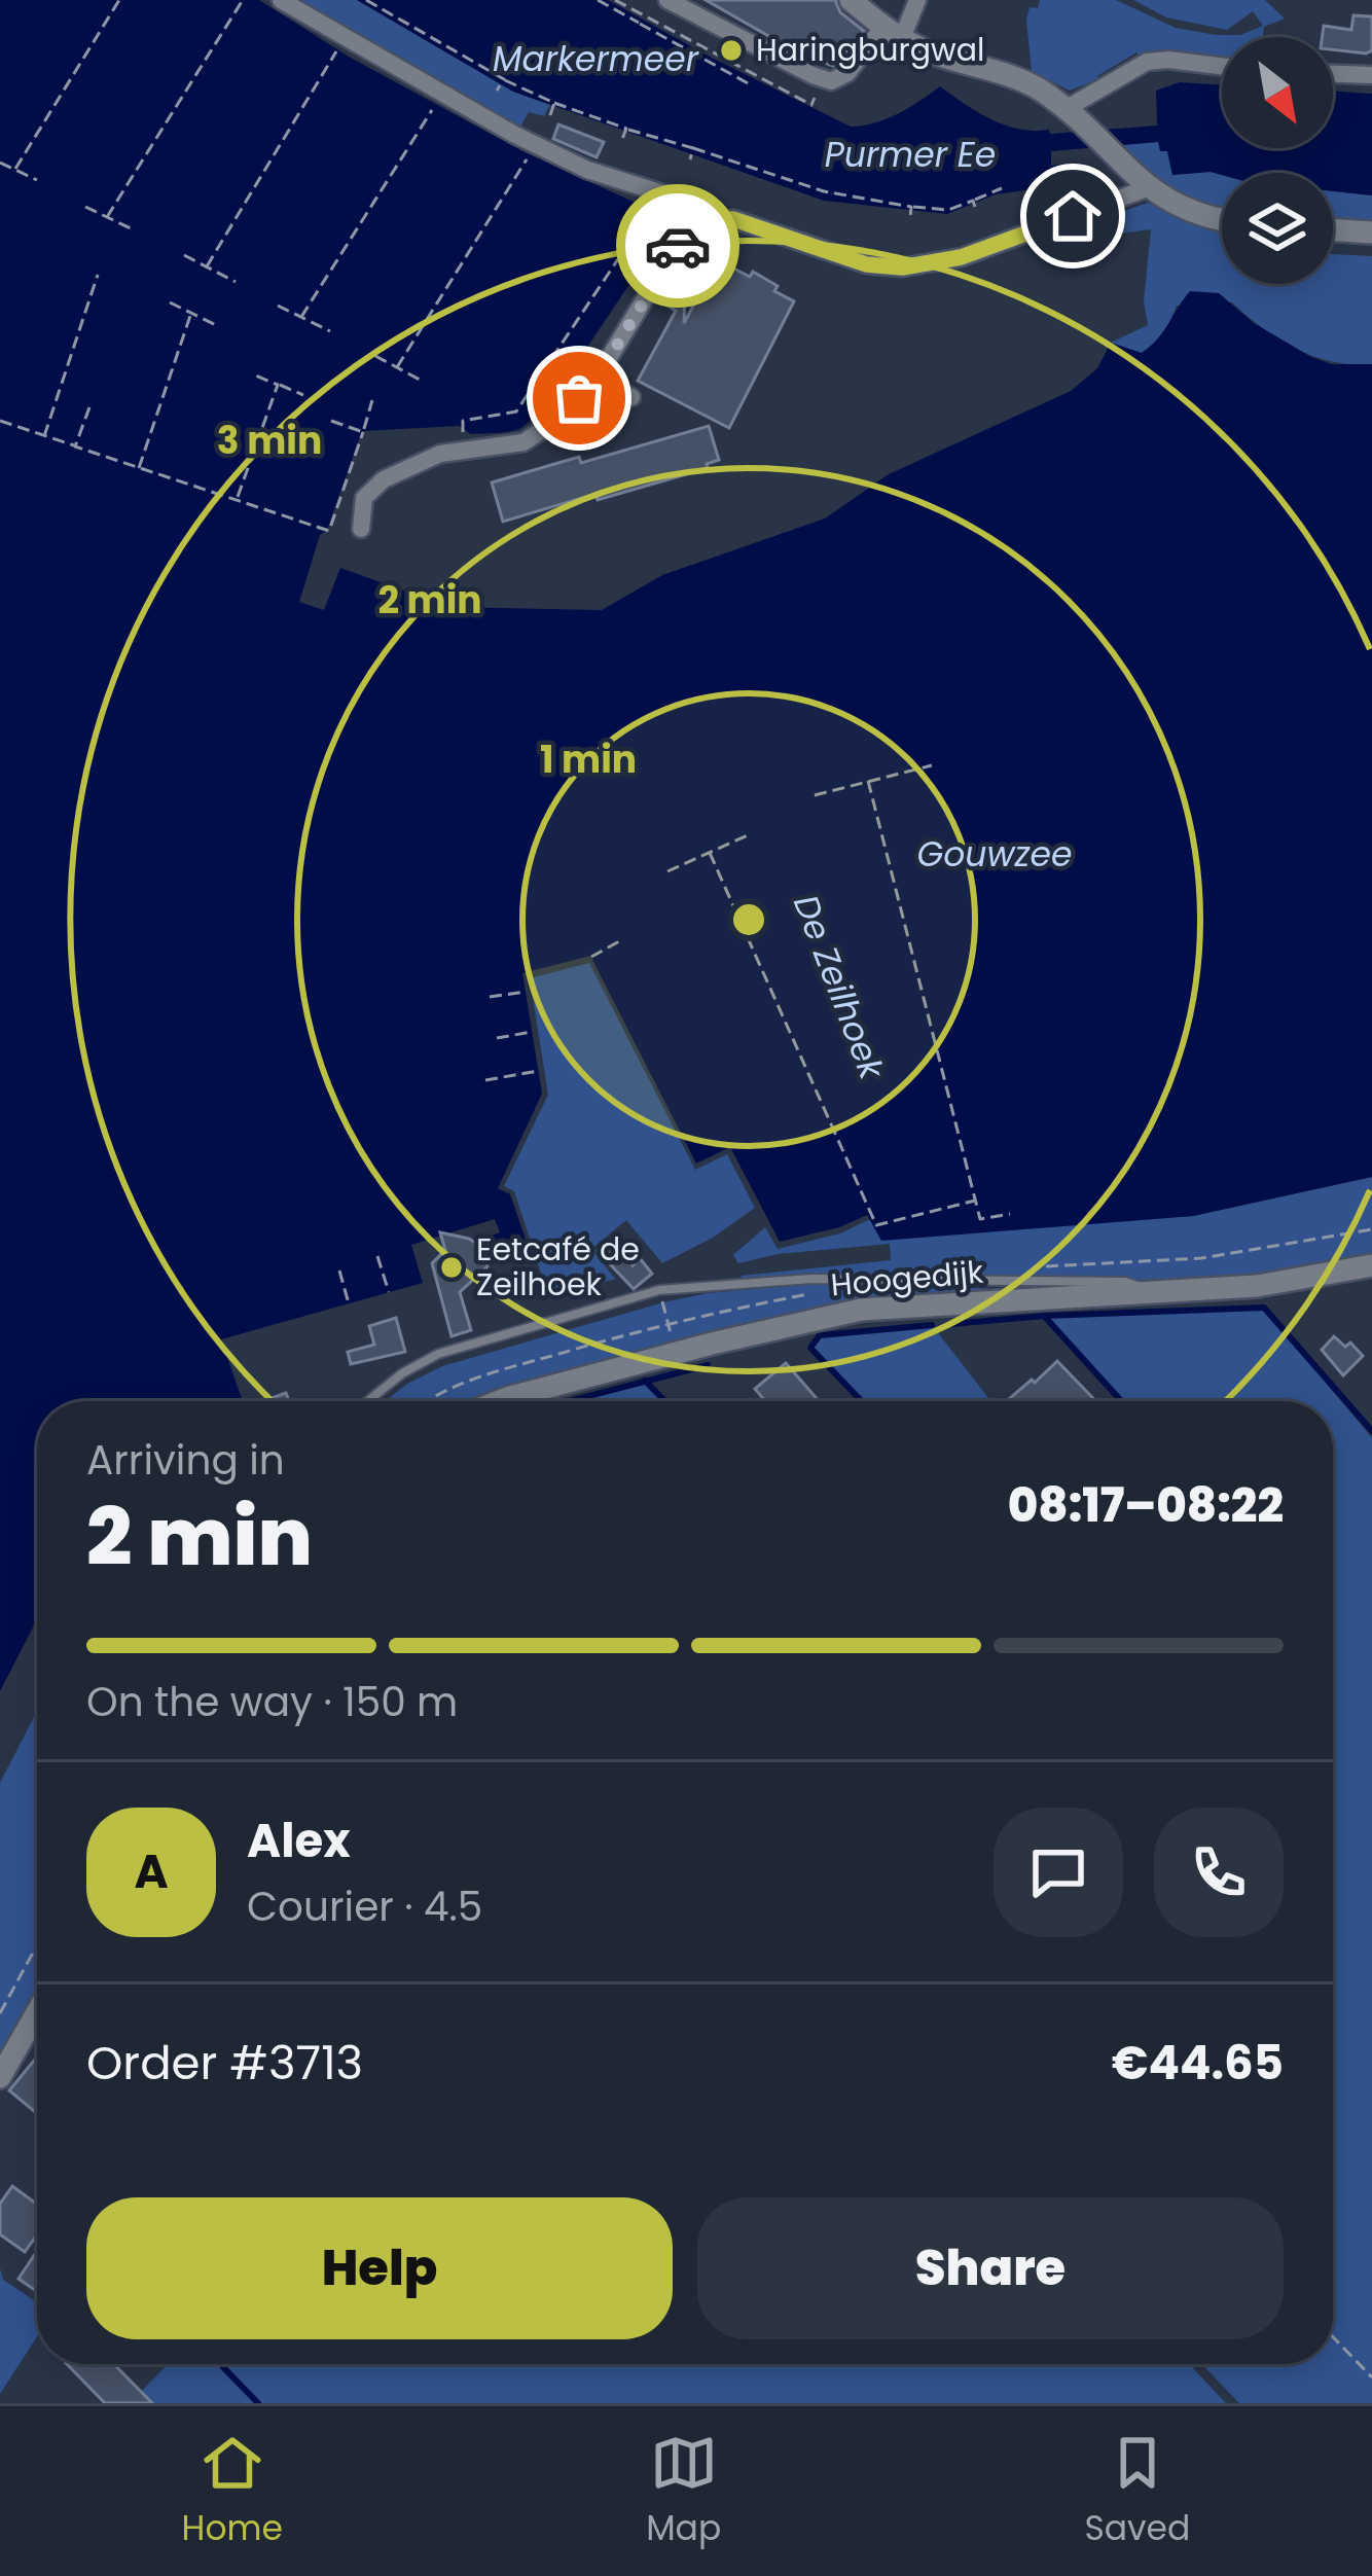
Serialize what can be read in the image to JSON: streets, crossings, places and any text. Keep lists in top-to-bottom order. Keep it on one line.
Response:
{"streets":{"street":["Hoogedijk"]},"water":["Markermeer","Purmer Ee","Gouwzee","De Zeilhoek"],"places":["Haringburgwal","Eetcafé de Zeilhoek"],"north":"bottom right","page":{"heading":["2 min","Arriving in","08:17–08:22"],"panel":["Alex","Courier · 4.5","Order #3713","€44.65"],"bar":"On the way · 150 m","round":"A","buttons":["Help","Share"],"tabs":["Home","Map","Saved"]},"rings":["3 min","2 min","1 min"]}
